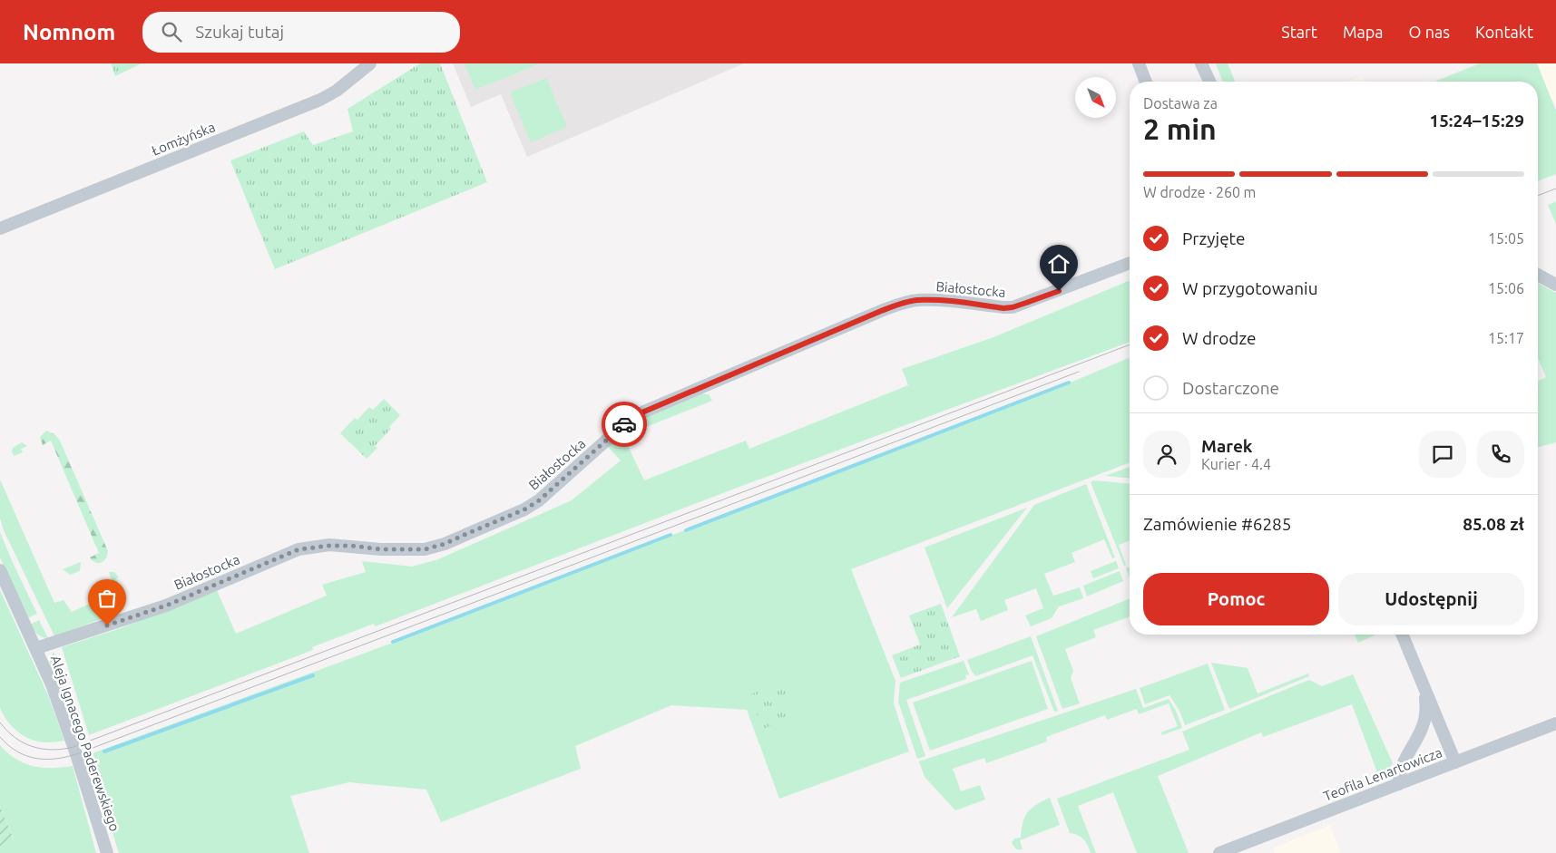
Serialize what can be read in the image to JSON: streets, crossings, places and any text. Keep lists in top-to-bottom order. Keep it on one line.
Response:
{"streets":{"street":["Łomżyńska","Białostocka","Aleja Ignacego Paderewskiego","Teofila Lenartowicza"]},"crossings":[["Białostocka","Aleja Ignacego Paderewskiego"]],"north":"bottom right","page":{"header":"Nomnom","search":"Szukaj tutaj","nav":["Start","Mapa","O nas","Kontakt"],"heading":["2 min","Dostawa za","15:24–15:29"],"panel":["Marek","Kurier · 4.4","Zamówienie #6285","85.08 zł"],"bar":"W drodze · 260 m","list":[["Przyjęte","15:05"],["W przygotowaniu","15:06"],["W drodze","15:17"],"Dostarczone"],"buttons":["Pomoc","Udostępnij"]}}
